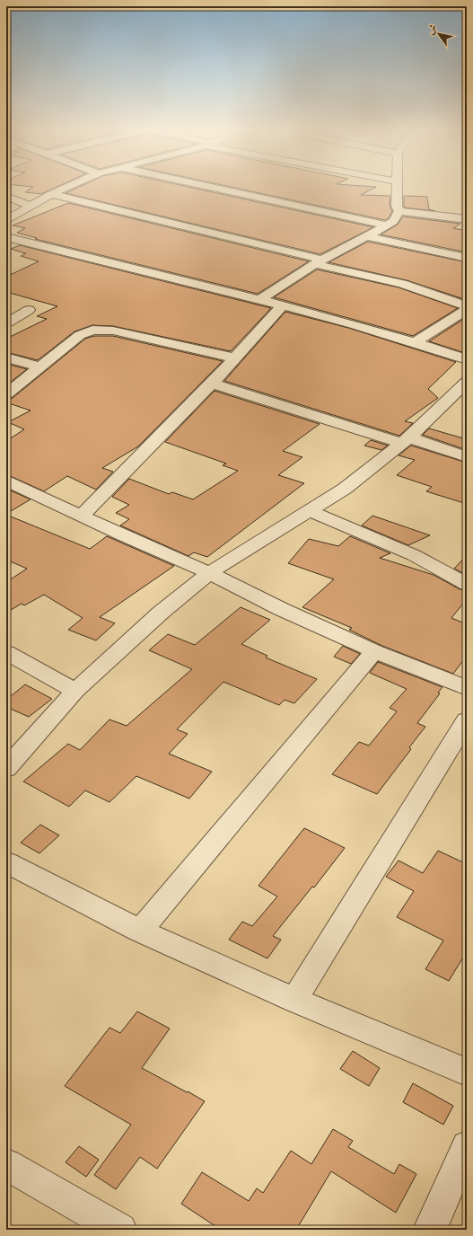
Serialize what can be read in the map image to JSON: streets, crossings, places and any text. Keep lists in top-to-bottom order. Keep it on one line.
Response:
{"north":"top left"}
